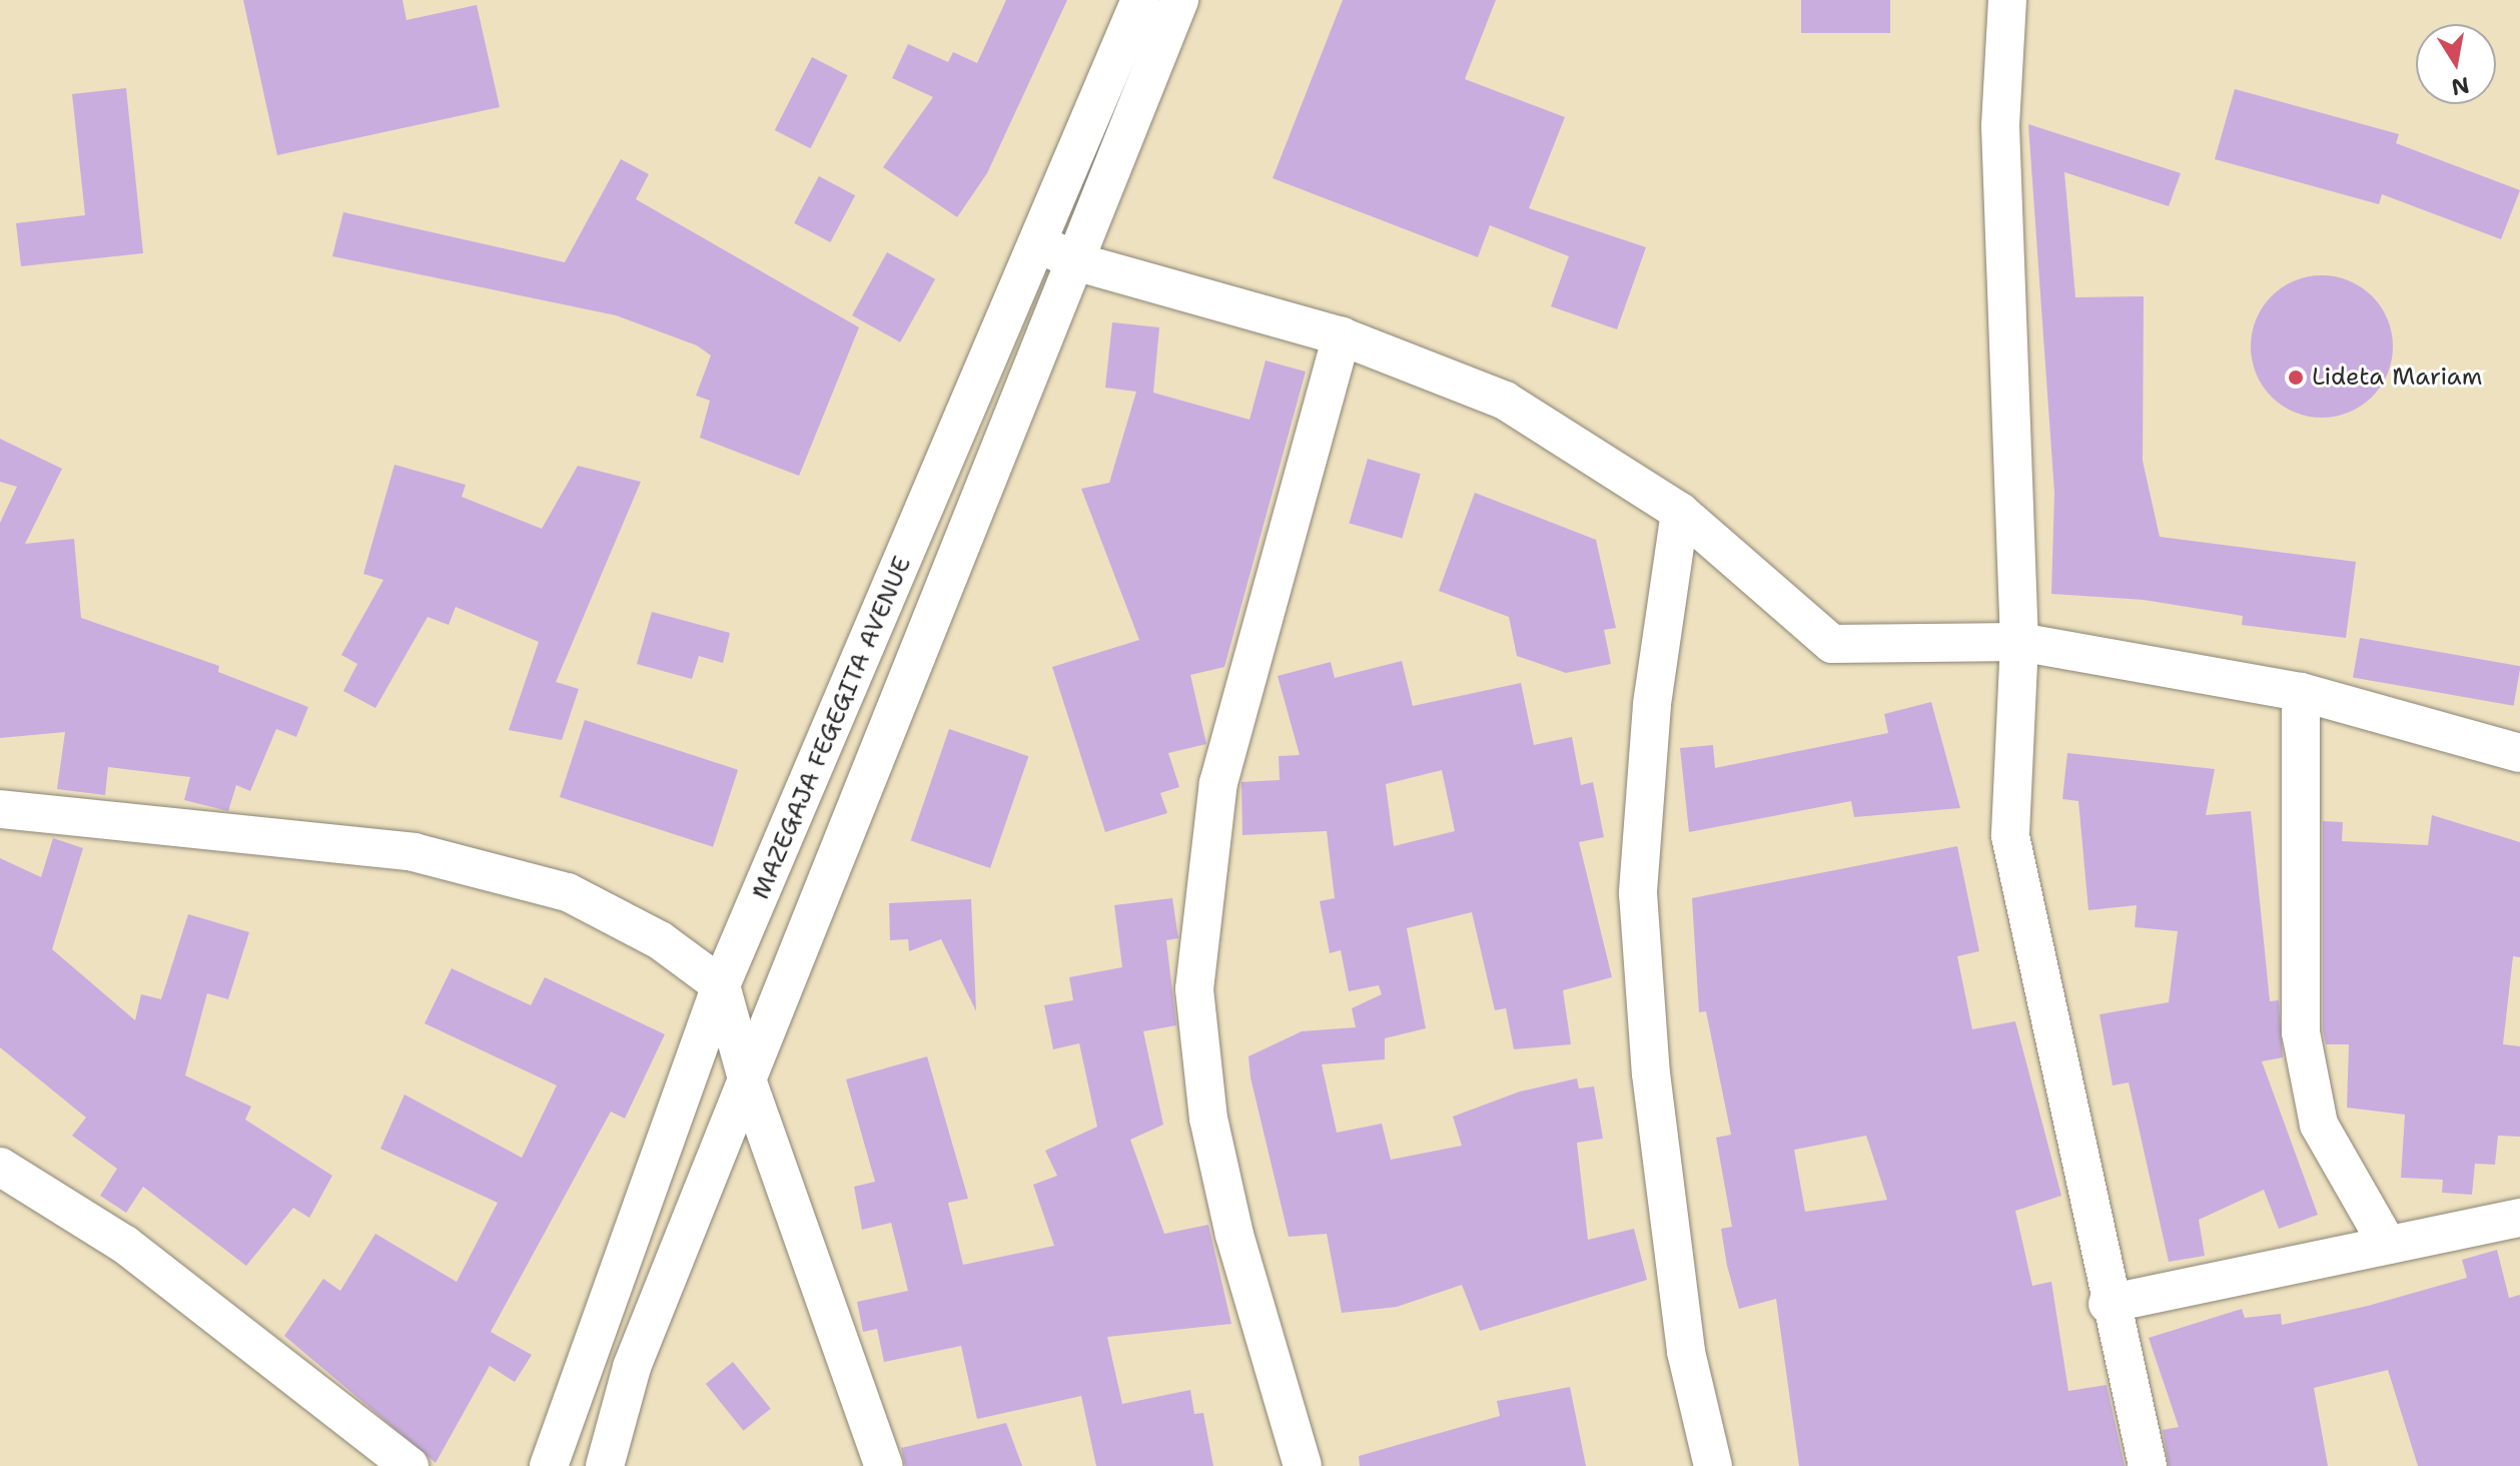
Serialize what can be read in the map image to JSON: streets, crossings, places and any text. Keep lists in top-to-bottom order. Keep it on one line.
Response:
{"streets":{"street":["MAZEGAJA FEGEGITA AVENUE"]},"places":["Lideta Mariam"],"north":"bottom"}
